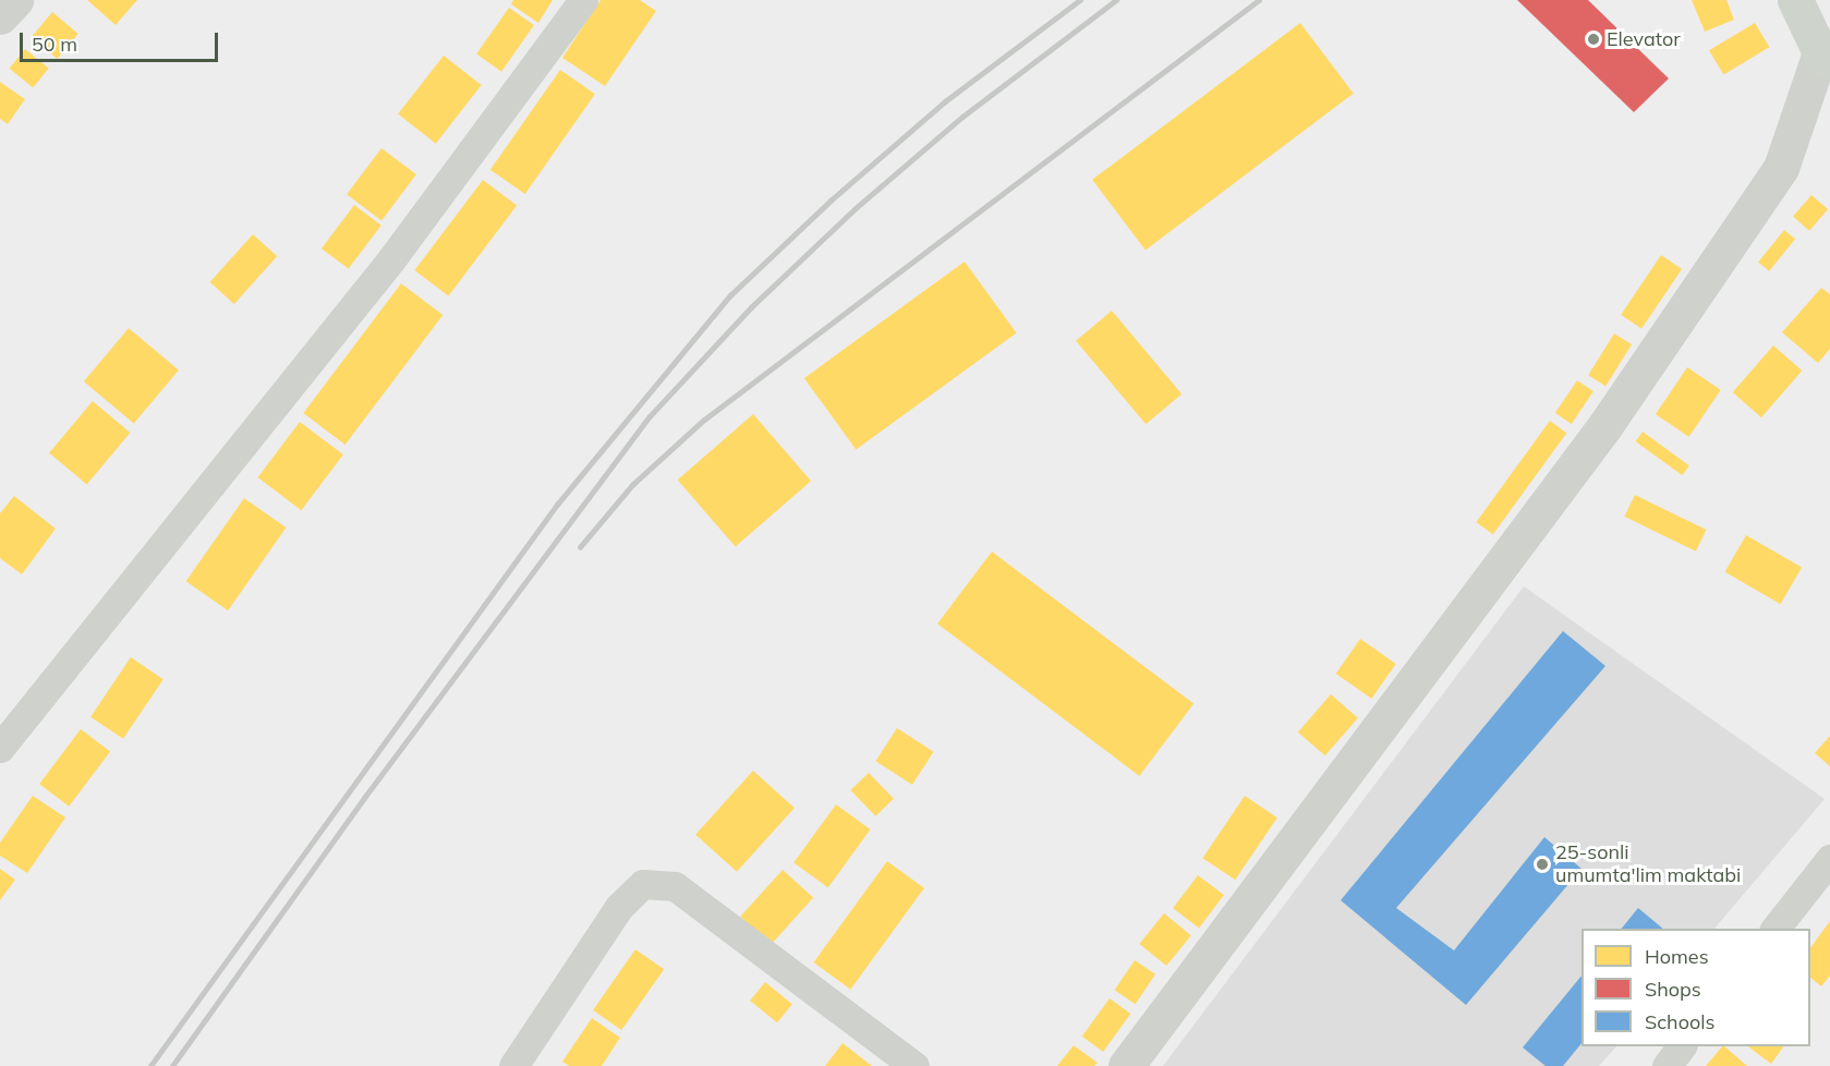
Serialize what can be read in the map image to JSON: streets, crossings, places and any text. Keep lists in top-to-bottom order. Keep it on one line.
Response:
{"places":["Elevator","25-sonli umumta'lim maktabi"],"legend":["Homes","Shops","Schools"],"scale_bar":"50 m"}
